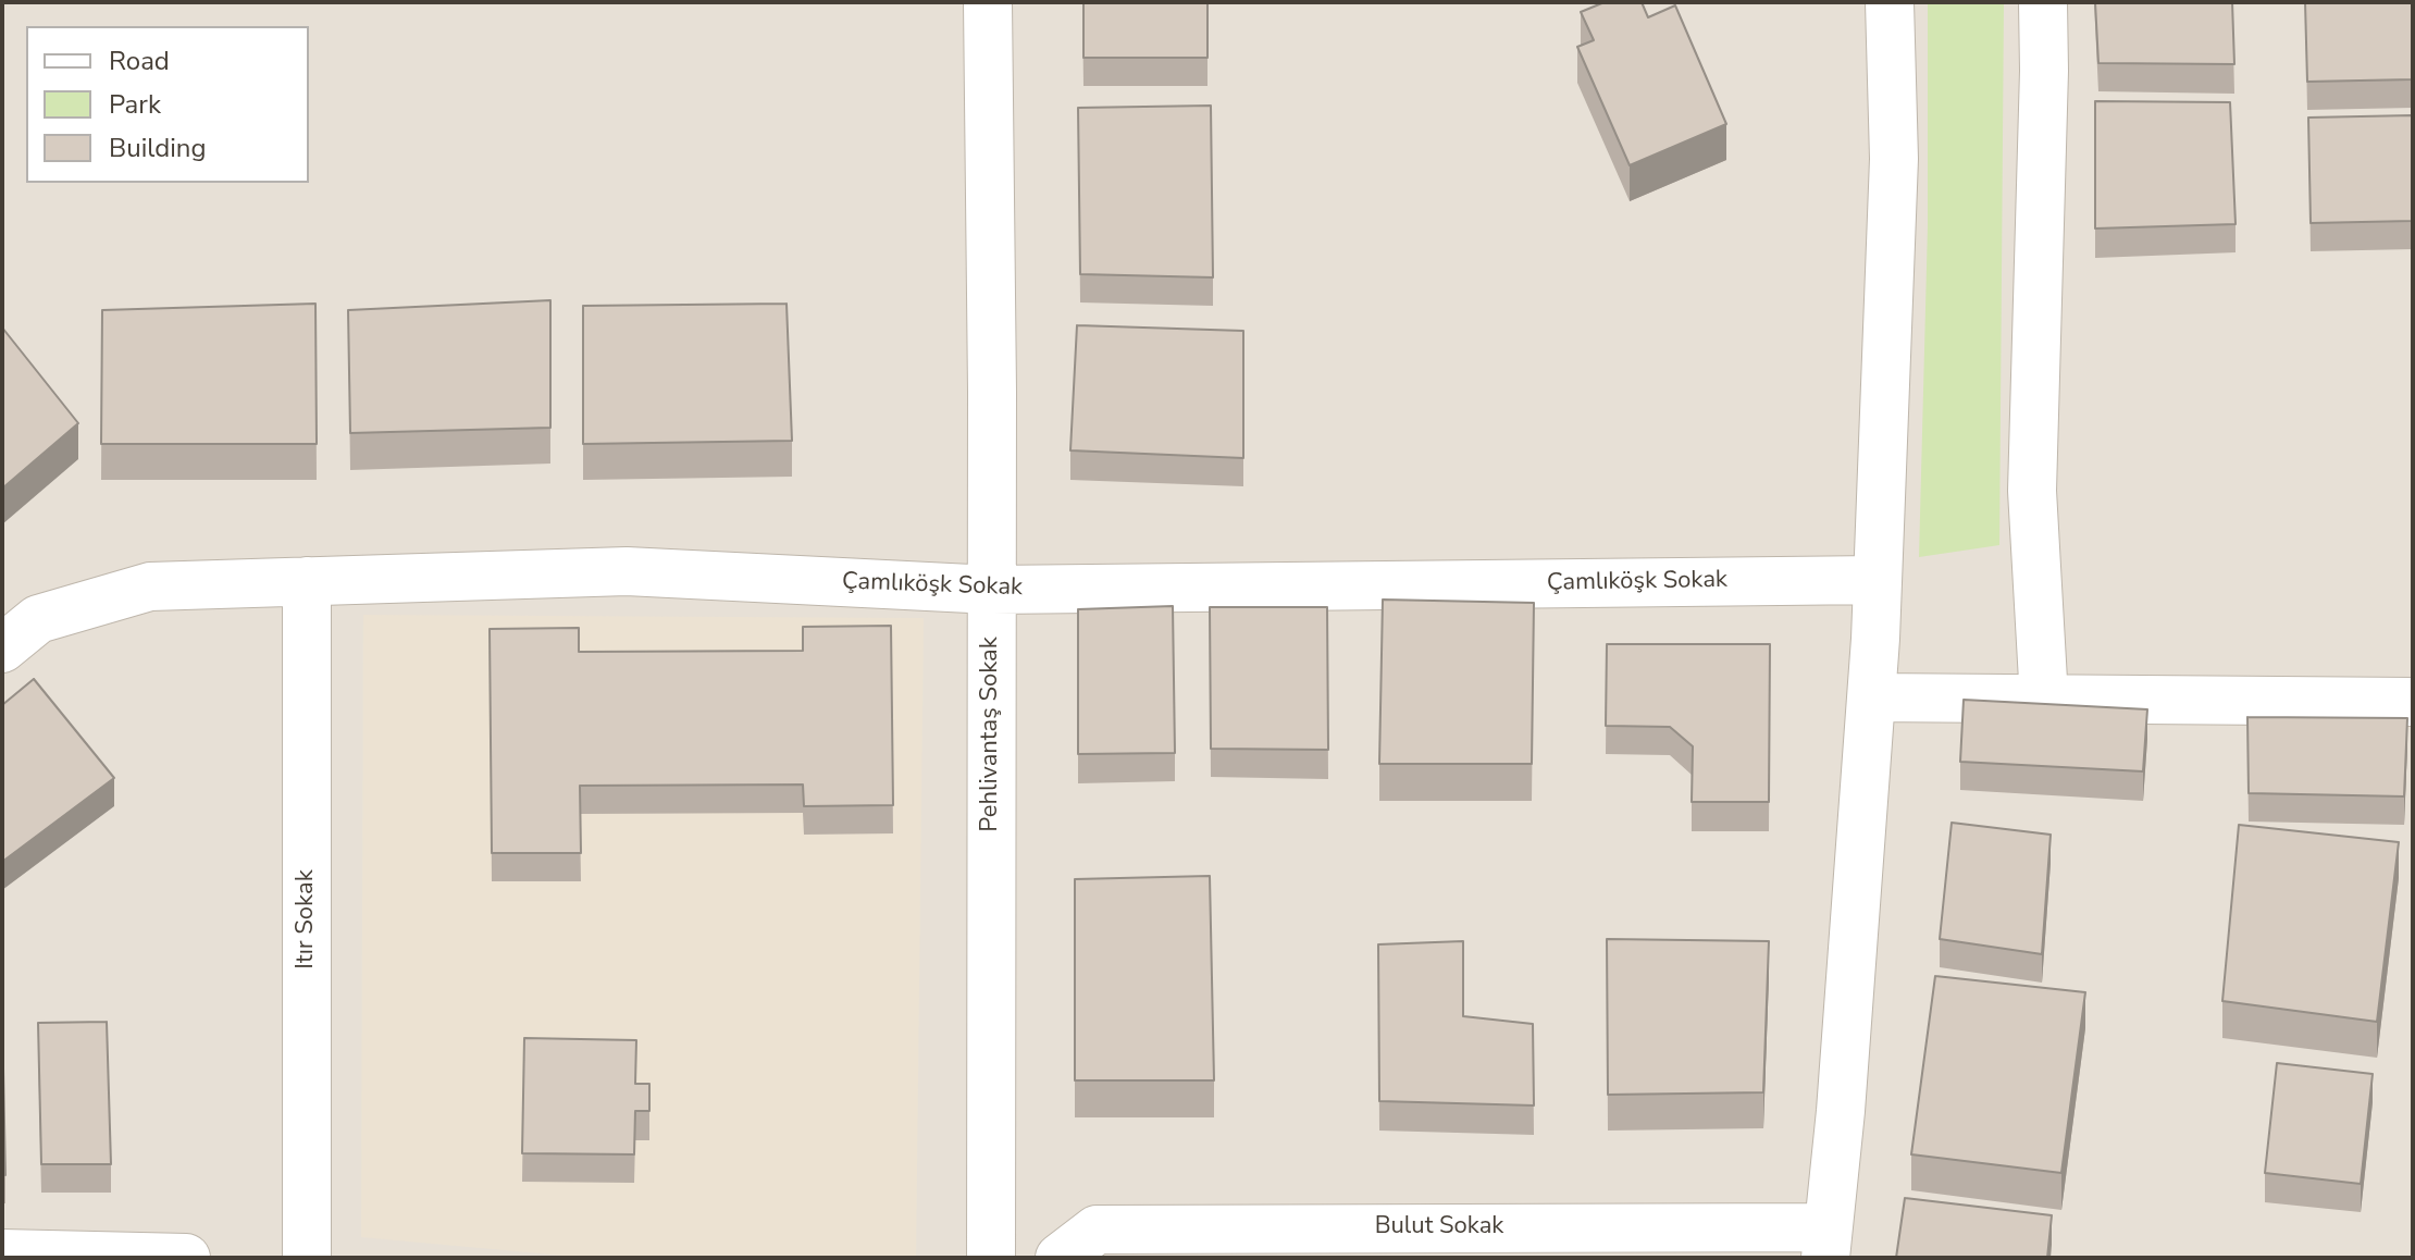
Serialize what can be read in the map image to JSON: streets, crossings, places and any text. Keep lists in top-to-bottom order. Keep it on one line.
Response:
{"streets":{"street":["Çamlıköşk Sokak","Pehlivantaş Sokak","Itır Sokak","Bulut Sokak"]},"crossings":[["Çamlıköşk Sokak","Pehlivantaş Sokak"],["Çamlıköşk Sokak","Itır Sokak"]],"legend":["Road","Park","Building"]}
